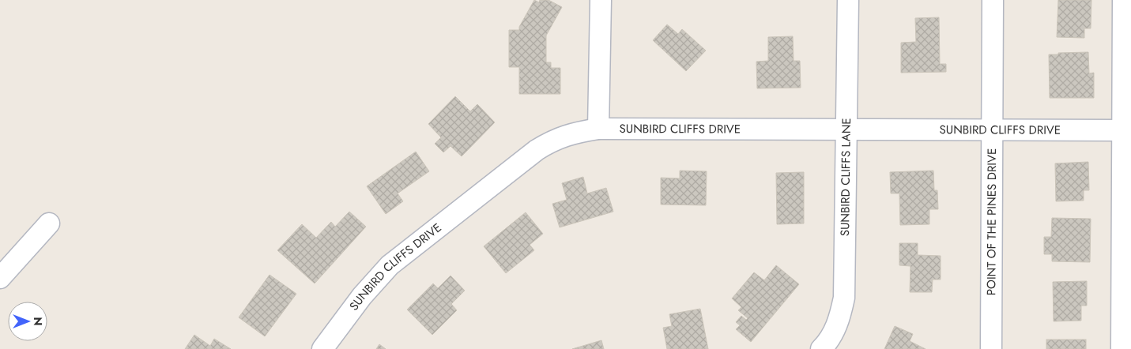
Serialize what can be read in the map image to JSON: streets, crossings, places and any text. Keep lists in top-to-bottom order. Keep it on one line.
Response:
{"streets":{"street":["SUNBIRD CLIFFS DRIVE","SUNBIRD CLIFFS LANE","POINT OF THE PINES DRIVE"]},"crossings":[["SUNBIRD CLIFFS DRIVE","SUNBIRD CLIFFS LANE"],["SUNBIRD CLIFFS DRIVE","POINT OF THE PINES DRIVE"]],"north":"right"}
